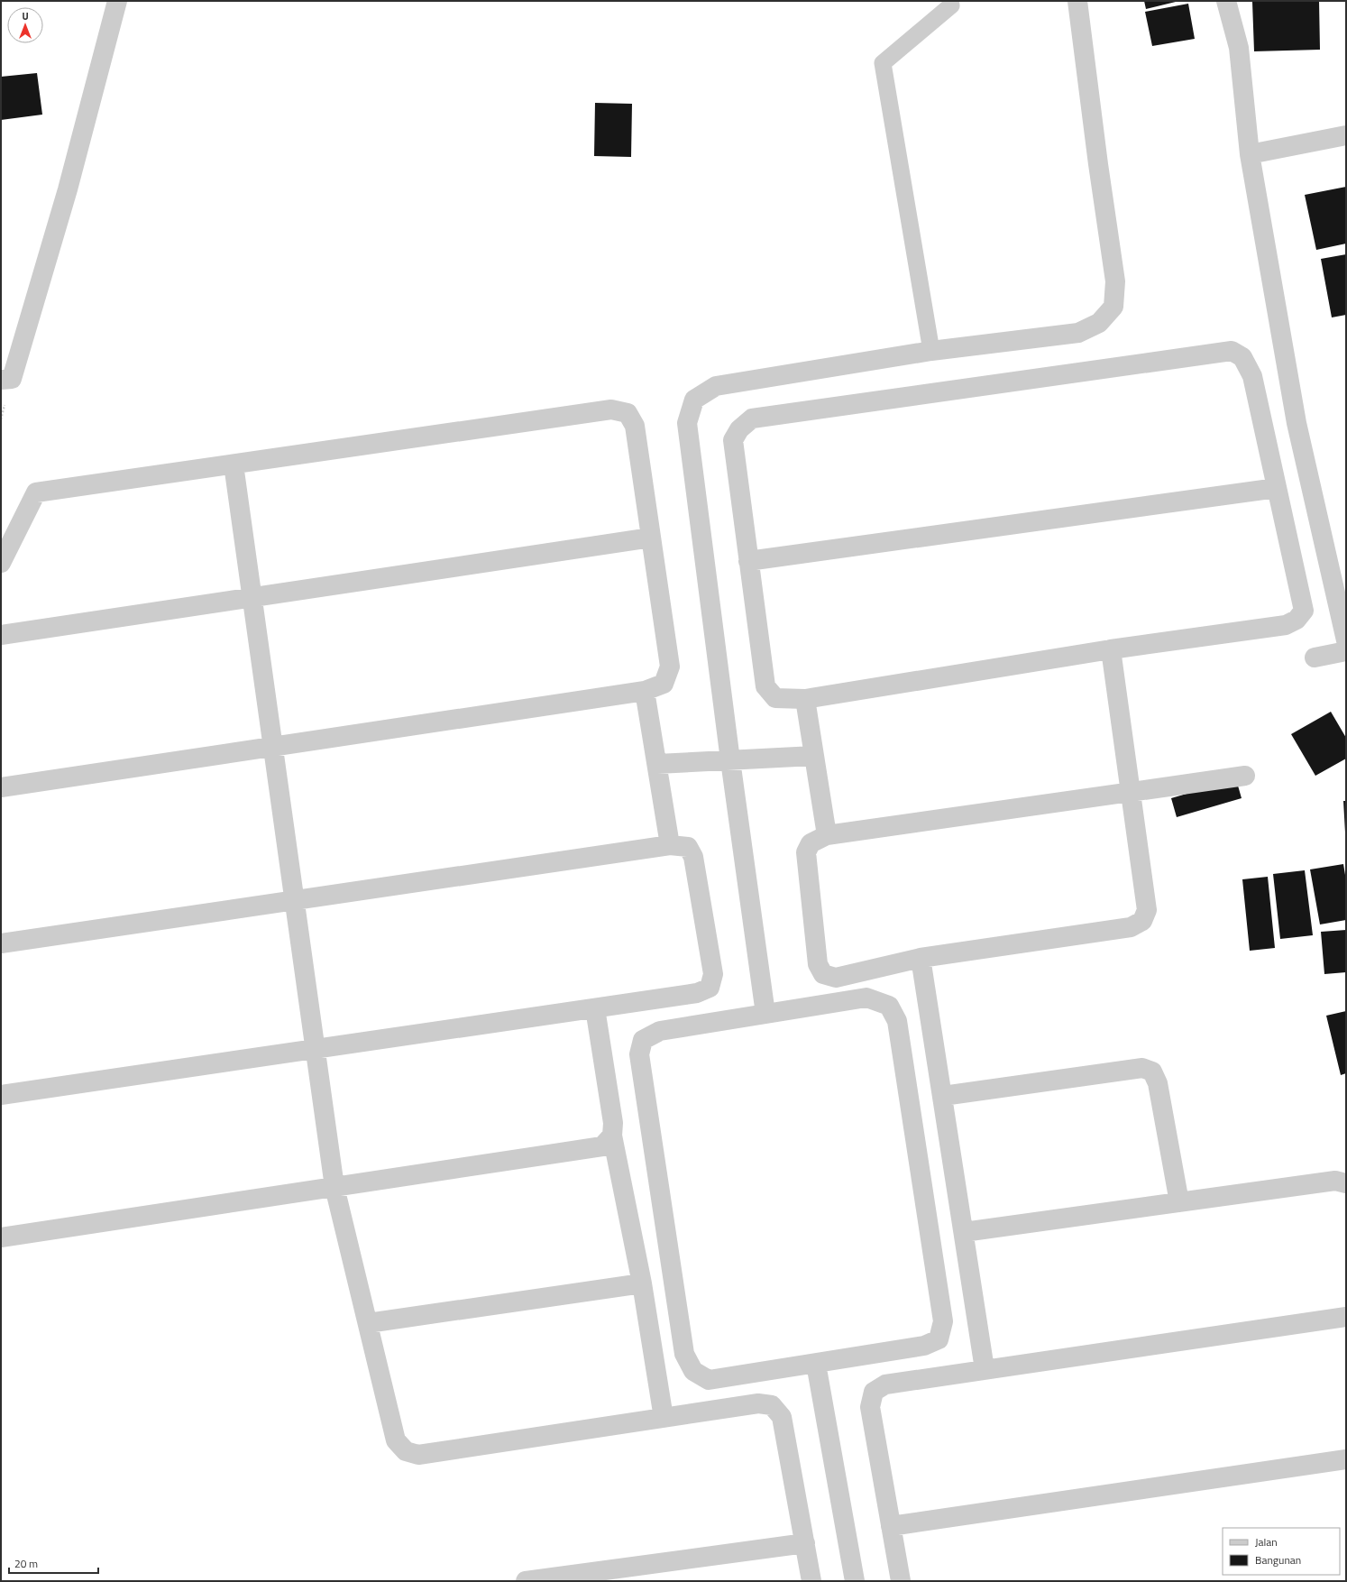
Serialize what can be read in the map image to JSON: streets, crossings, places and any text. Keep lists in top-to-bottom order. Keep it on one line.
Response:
{"legend":["Jalan","Bangunan"],"scale_bar":"20 m","north":"top"}
